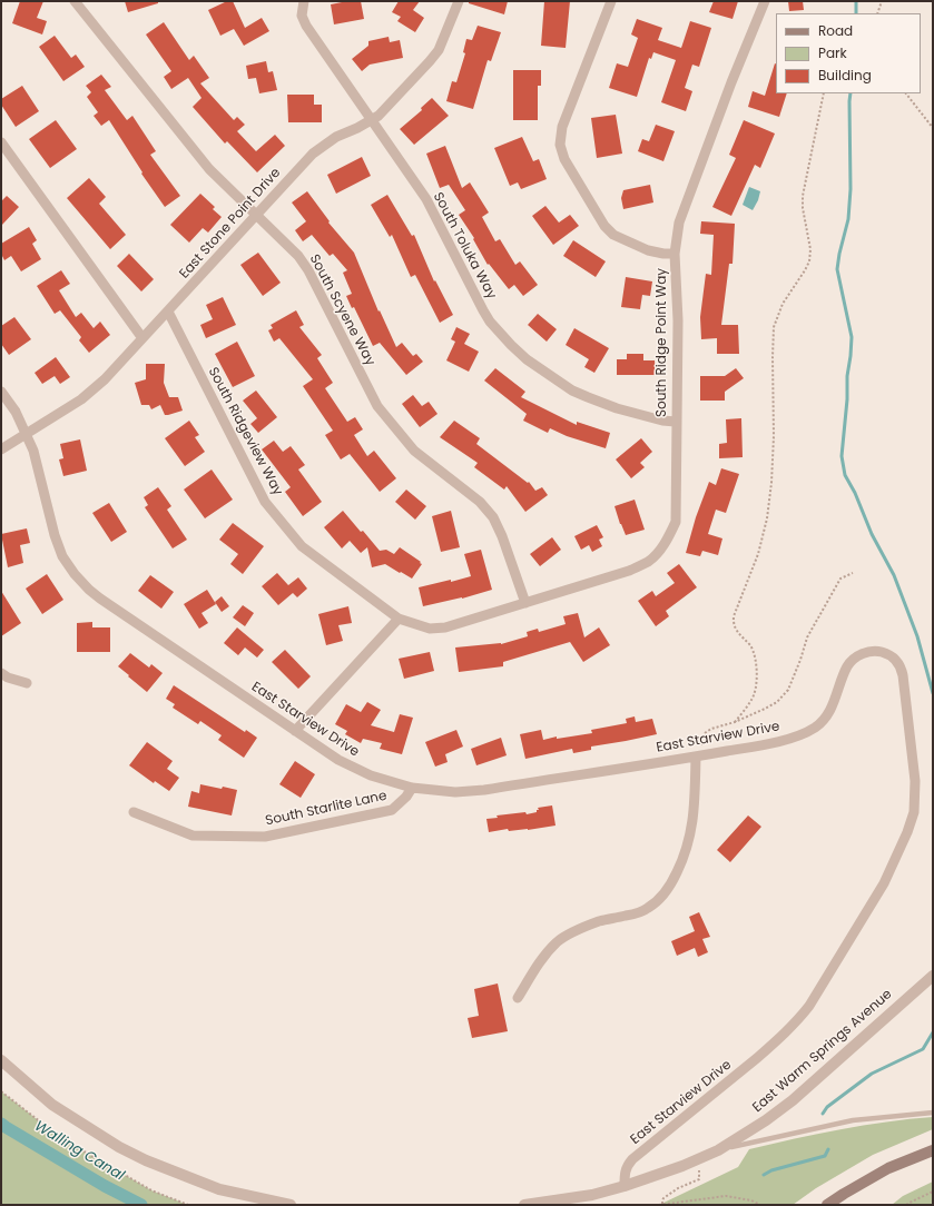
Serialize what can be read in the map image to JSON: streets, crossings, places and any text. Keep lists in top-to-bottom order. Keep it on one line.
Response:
{"streets":{"street":["East Stone Point Drive","South Toluka Way","South Scyene Way","South Ridge Point Way","South Ridgeview Way","East Starview Drive","South Starlite Lane","East Warm Springs Avenue"]},"crossings":[["East Stone Point Drive","South Toluka Way"],["East Stone Point Drive","South Scyene Way"],["East Stone Point Drive","South Ridgeview Way"],["East Stone Point Drive","East Starview Drive"],["South Toluka Way","South Ridge Point Way"],["South Scyene Way","South Ridge Point Way"],["South Scyene Way","South Ridgeview Way"],["South Ridge Point Way","South Ridgeview Way"],["East Starview Drive","South Starlite Lane"],["East Starview Drive","East Warm Springs Avenue"]],"water":["Walling Canal"],"legend":["Road","Park","Building"]}
